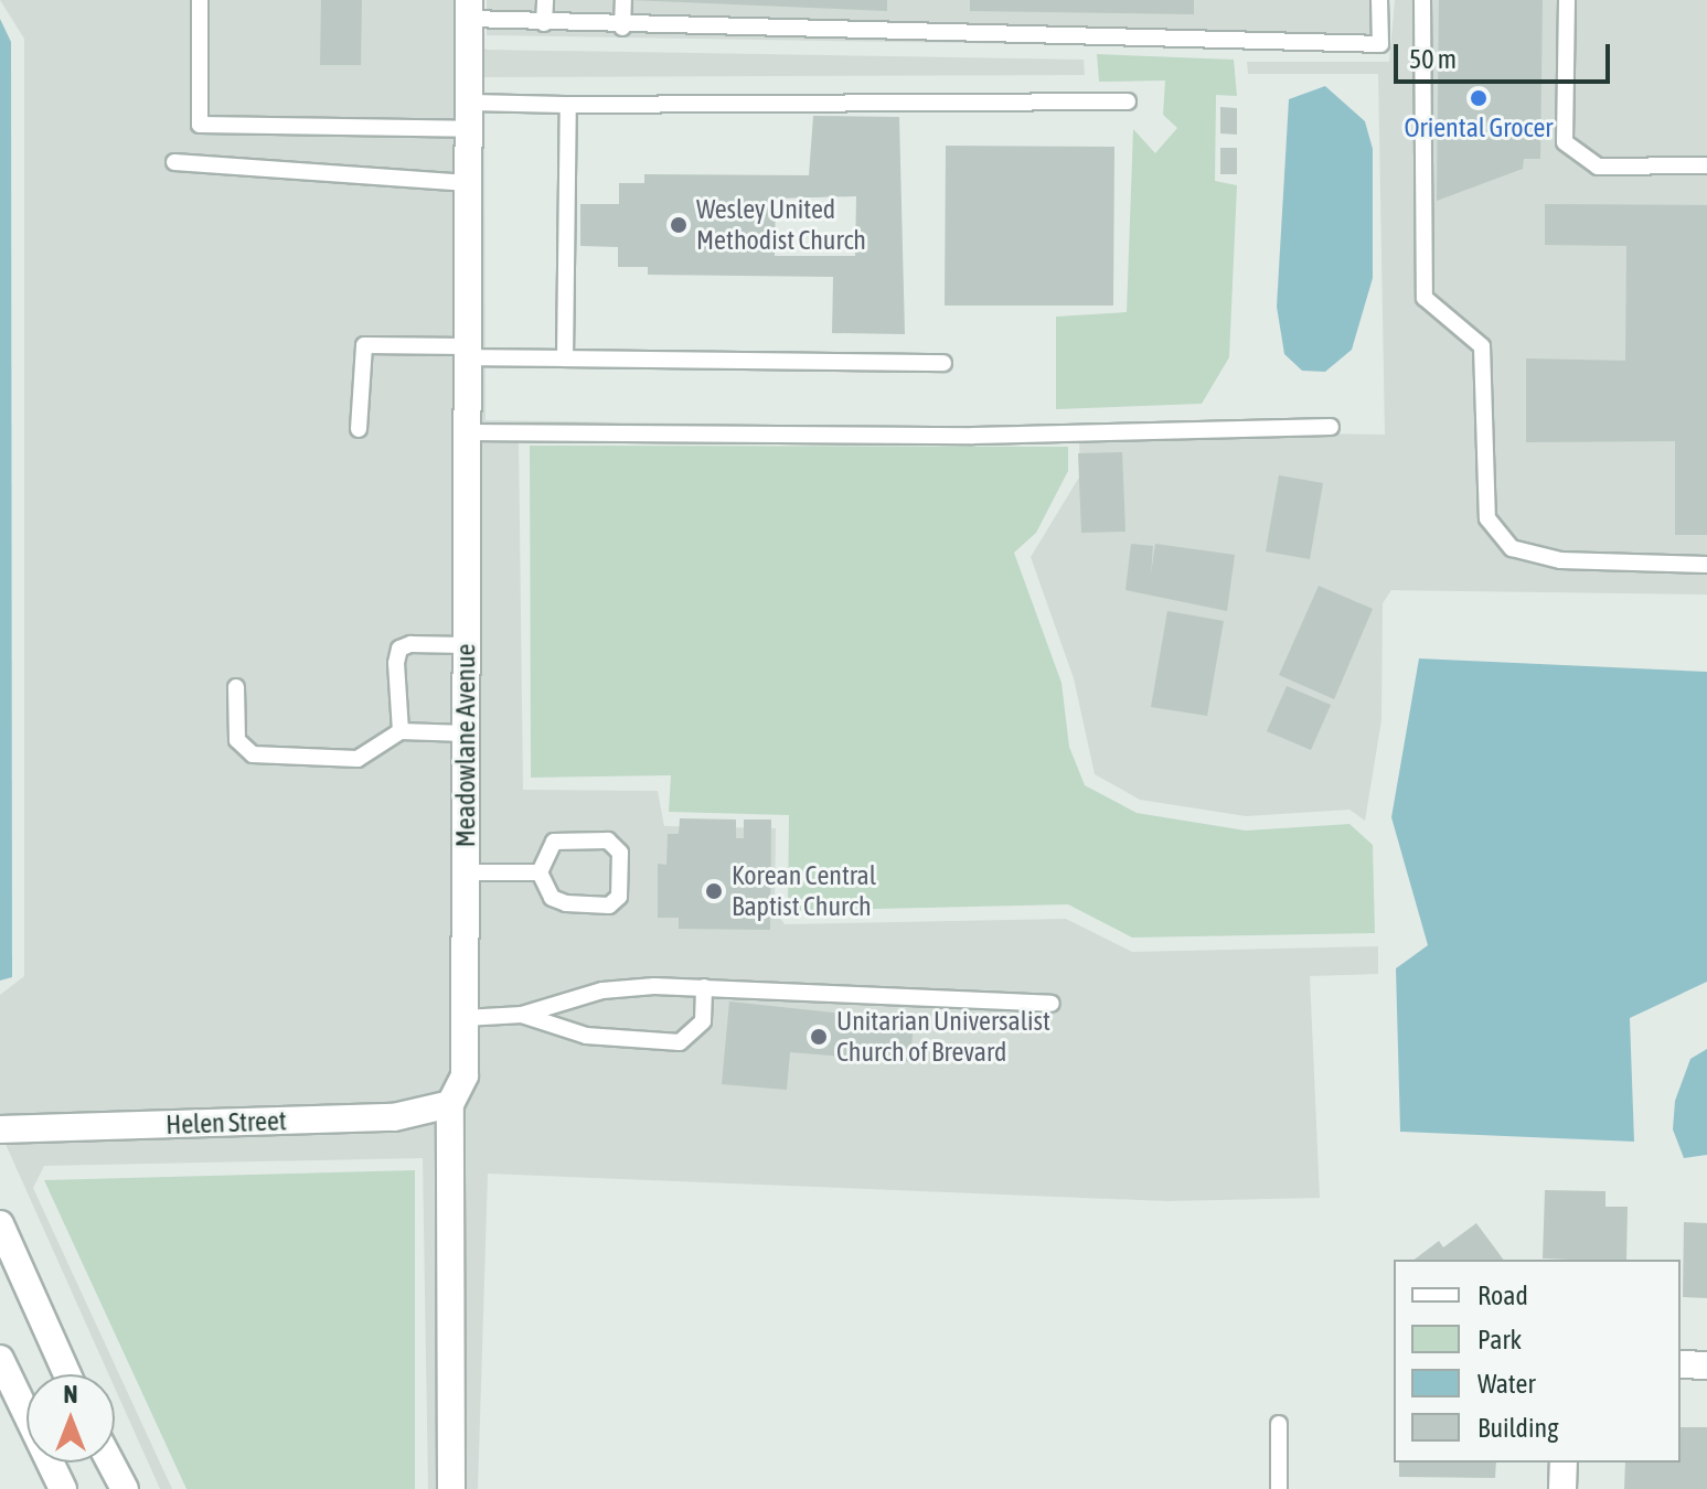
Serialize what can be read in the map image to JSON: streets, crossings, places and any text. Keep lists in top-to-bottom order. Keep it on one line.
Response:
{"streets":{"street":["Meadowlane Avenue","Helen Street"]},"crossings":[["Meadowlane Avenue","Helen Street"]],"places":["Oriental Grocer","Wesley United Methodist Church","Korean Central Baptist Church","Unitarian Universalist Church of Brevard"],"legend":["Road","Park","Water","Building"],"scale_bar":"50 m","north":"top"}
